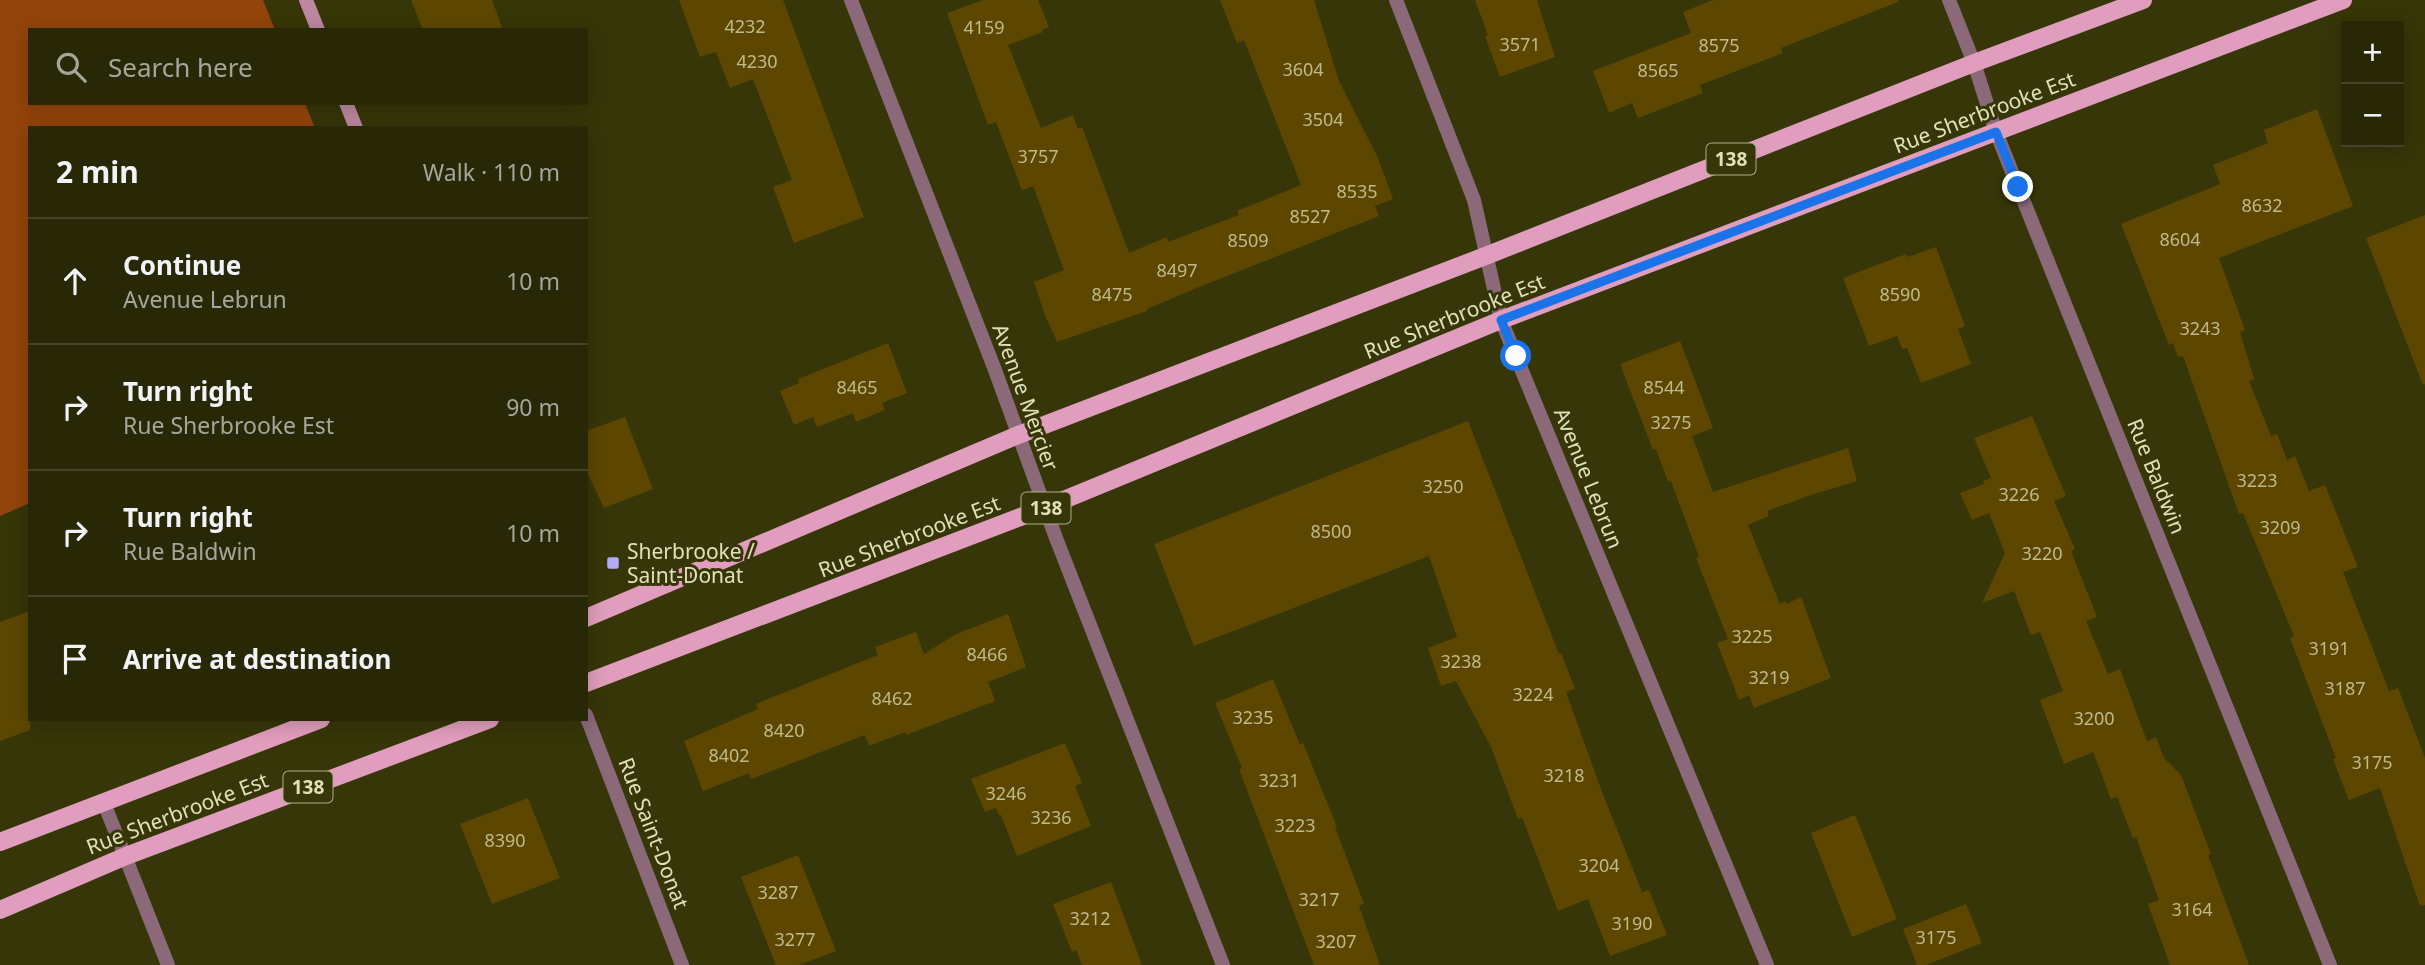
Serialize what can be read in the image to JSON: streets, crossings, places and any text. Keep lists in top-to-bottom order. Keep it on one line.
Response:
{"streets":{"main road":["Rue Sherbrooke Est","138"],"street":["Avenue Mercier","Rue Baldwin","Avenue Lebrun","Rue Saint-Donat"]},"crossings":[["Rue Sherbrooke Est","Avenue Mercier"],["Rue Sherbrooke Est","Rue Baldwin"],["Rue Sherbrooke Est","Avenue Lebrun"]],"places":{"transit":["Sherbrooke / Saint-Donat"]},"house_numbers":["4232","4159","3571","8575","4230","3604","8565","3504","3757","8535","8632","8527","8604","8509","8497","8475","8590","3243","8465","8544","3275","3223","3250","3226","3209","8500","3220","3225","3191","8466","3238","3219","3187","3224","8462","3235","3200","8420","8402","3175","3218","3231","3246","3236","3223","8390","3204","3287","3217","3164","3212","3190","3175","3277","3207"],"page":{"map_buttons":["+","−"],"search":"Search here","heading":["2 min","Walk · 110 m"],"list":[["Continue","Avenue Lebrun","10 m"],["Turn right","Rue Sherbrooke Est","90 m"],["Turn right","Rue Baldwin","10 m"],"Arrive at destination"]}}
